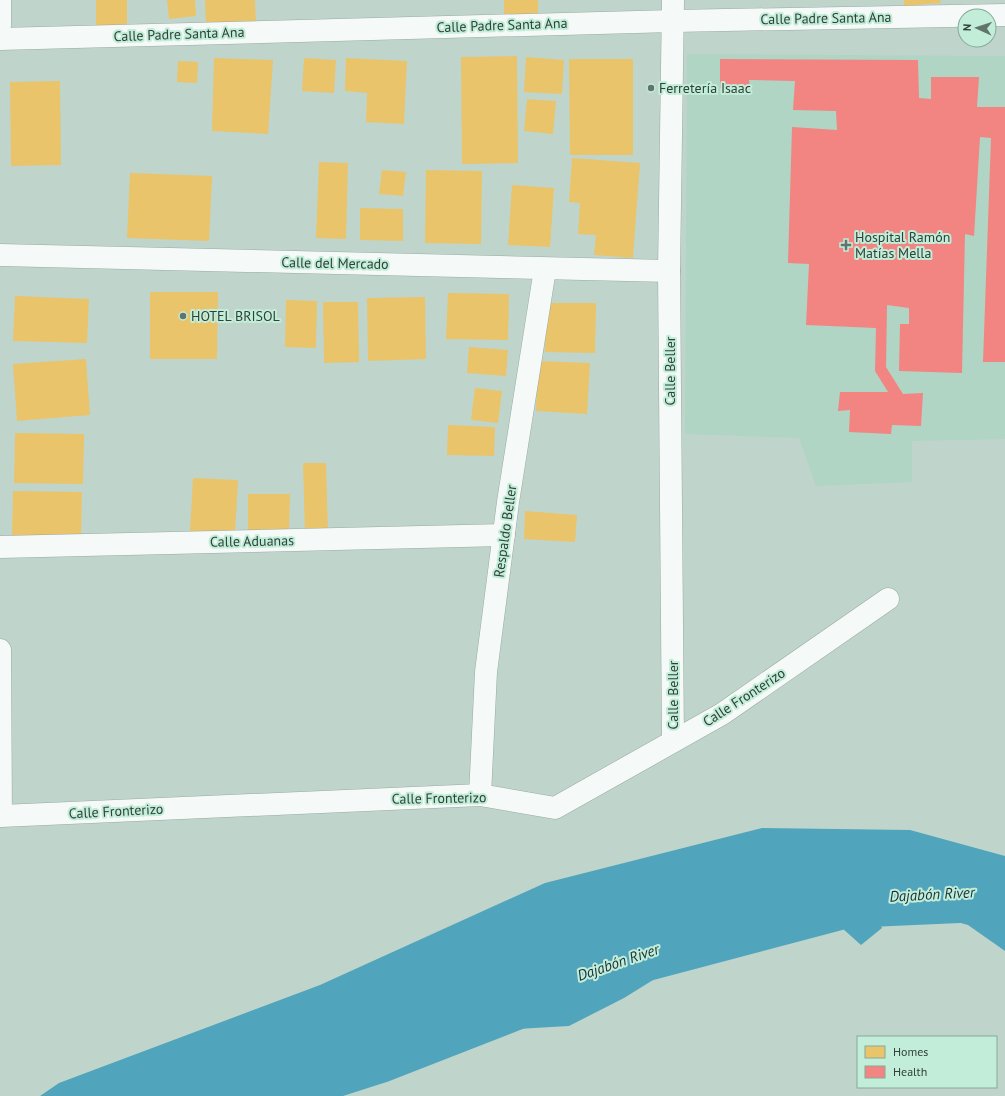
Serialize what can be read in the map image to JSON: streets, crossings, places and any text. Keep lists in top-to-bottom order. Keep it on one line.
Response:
{"streets":{"street":["Calle Padre Santa Ana","Calle del Mercado","Calle Beller","Respaldo Beller","Calle Aduanas","Calle Fronterizo"]},"crossings":[["Calle Padre Santa Ana","Calle Beller"],["Calle del Mercado","Calle Beller"],["Calle del Mercado","Respaldo Beller"],["Calle Beller","Calle Fronterizo"],["Respaldo Beller","Calle Aduanas"],["Respaldo Beller","Calle Fronterizo"]],"water":["Dajabón River"],"places":{"other":["Ferretería Isaac","HOTEL BRISOL"],"health":["Hospital Ramón Matías Mella"]},"legend":["Homes","Health"],"north":"left"}
